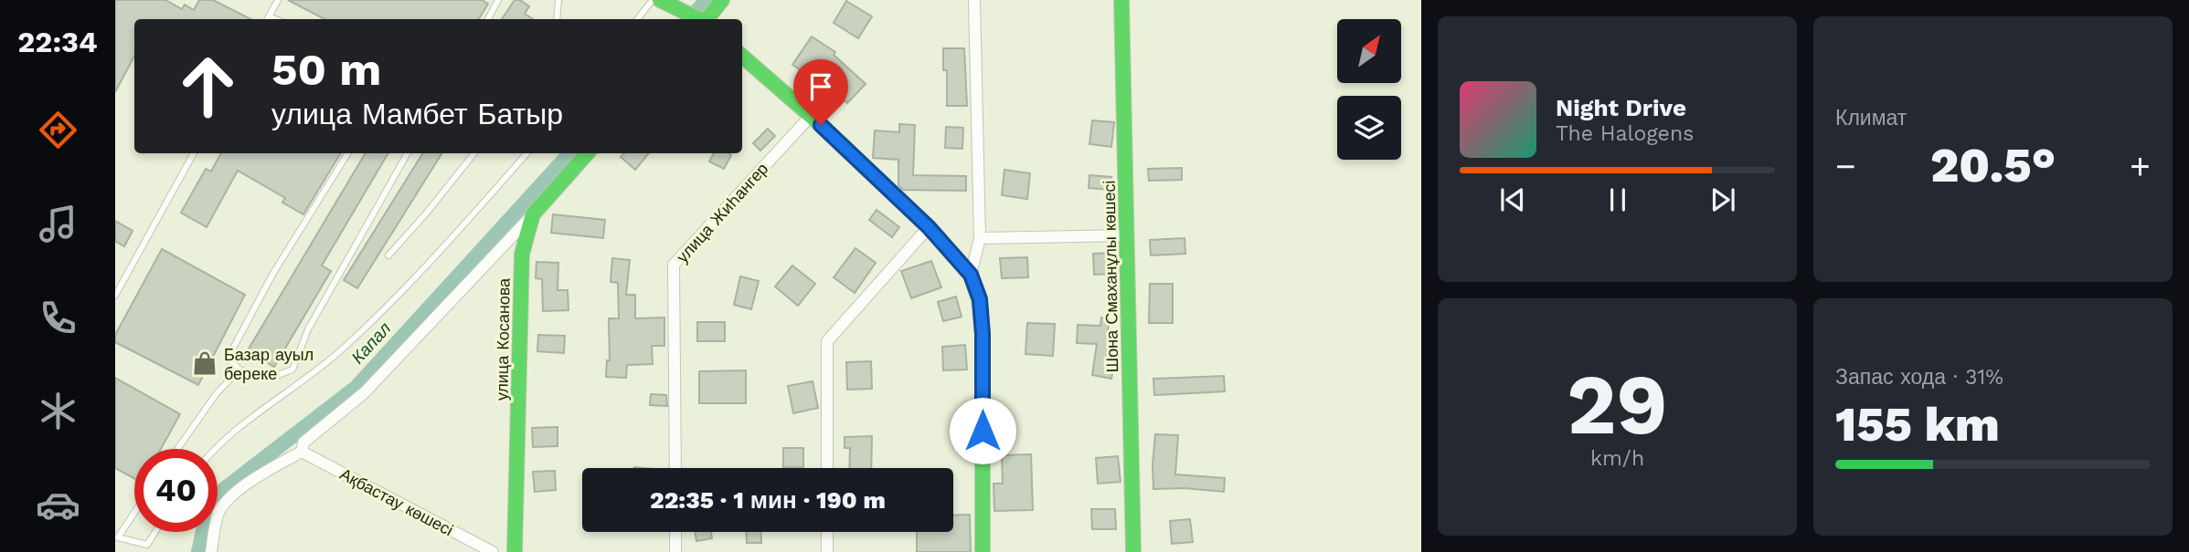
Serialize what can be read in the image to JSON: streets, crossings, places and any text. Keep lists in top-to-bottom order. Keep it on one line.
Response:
{"streets":{"street":["улица Жиhангер","Шона Смаханұлы көшесі","улица Косанова","Ақбастау көшесі"]},"water":["Капал"],"places":{"shop":["Базар ауыл береке"]},"north":"top right","page":{"tabs":"22:34","tile":["Климат",["29","km/h"],["Запас хода · 31%","155 km"]],"turn":["50 m","улица Мамбет Батыр"],"song":["Night Drive","The Halogens"],"heat":["−","20.5°","+"],"limit":"40","trip":"22:35 · 1 мин · 190 m"}}
